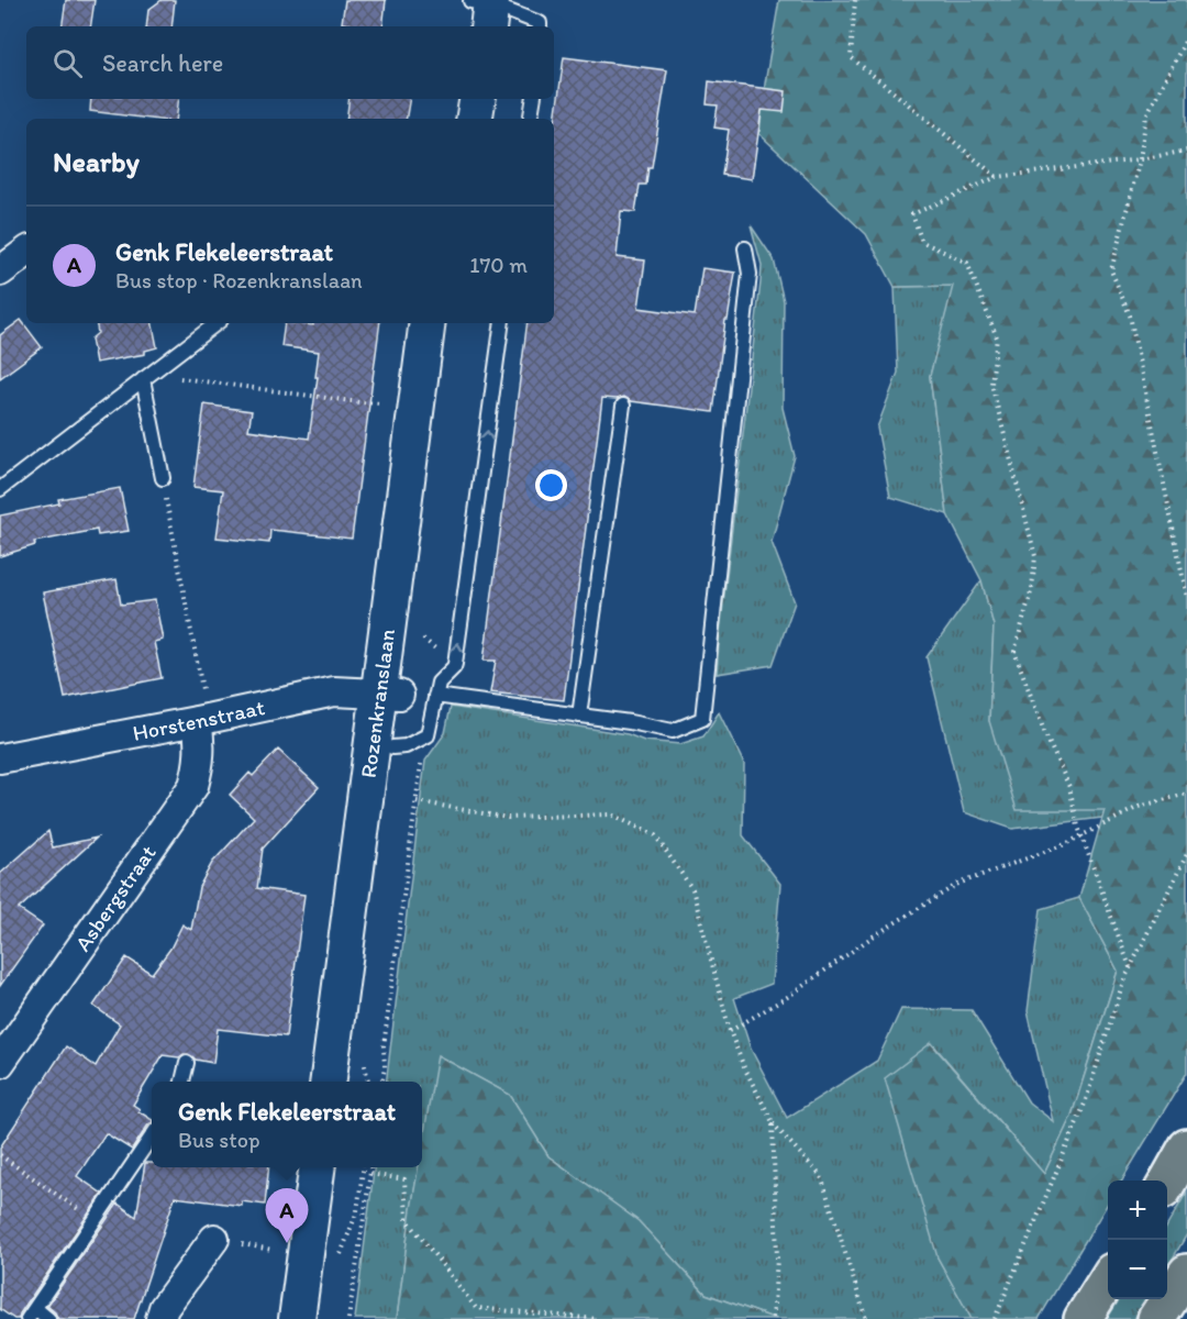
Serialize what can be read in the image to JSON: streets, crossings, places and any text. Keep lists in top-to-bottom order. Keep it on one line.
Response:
{"streets":{"street":["Rozenkranslaan","Horstenstraat","Asbergstraat"]},"crossings":[["Rozenkranslaan","Horstenstraat"],["Horstenstraat","Asbergstraat"]],"page":{"search":"Search here","heading":"Nearby","list":[{"mark":"A","name":"Genk Flekeleerstraat","note":"Bus stop · Rozenkranslaan","value":"170 m"}],"popup":["Genk Flekeleerstraat","Bus stop"],"map_buttons":["+","−"],"pins":"A"}}
